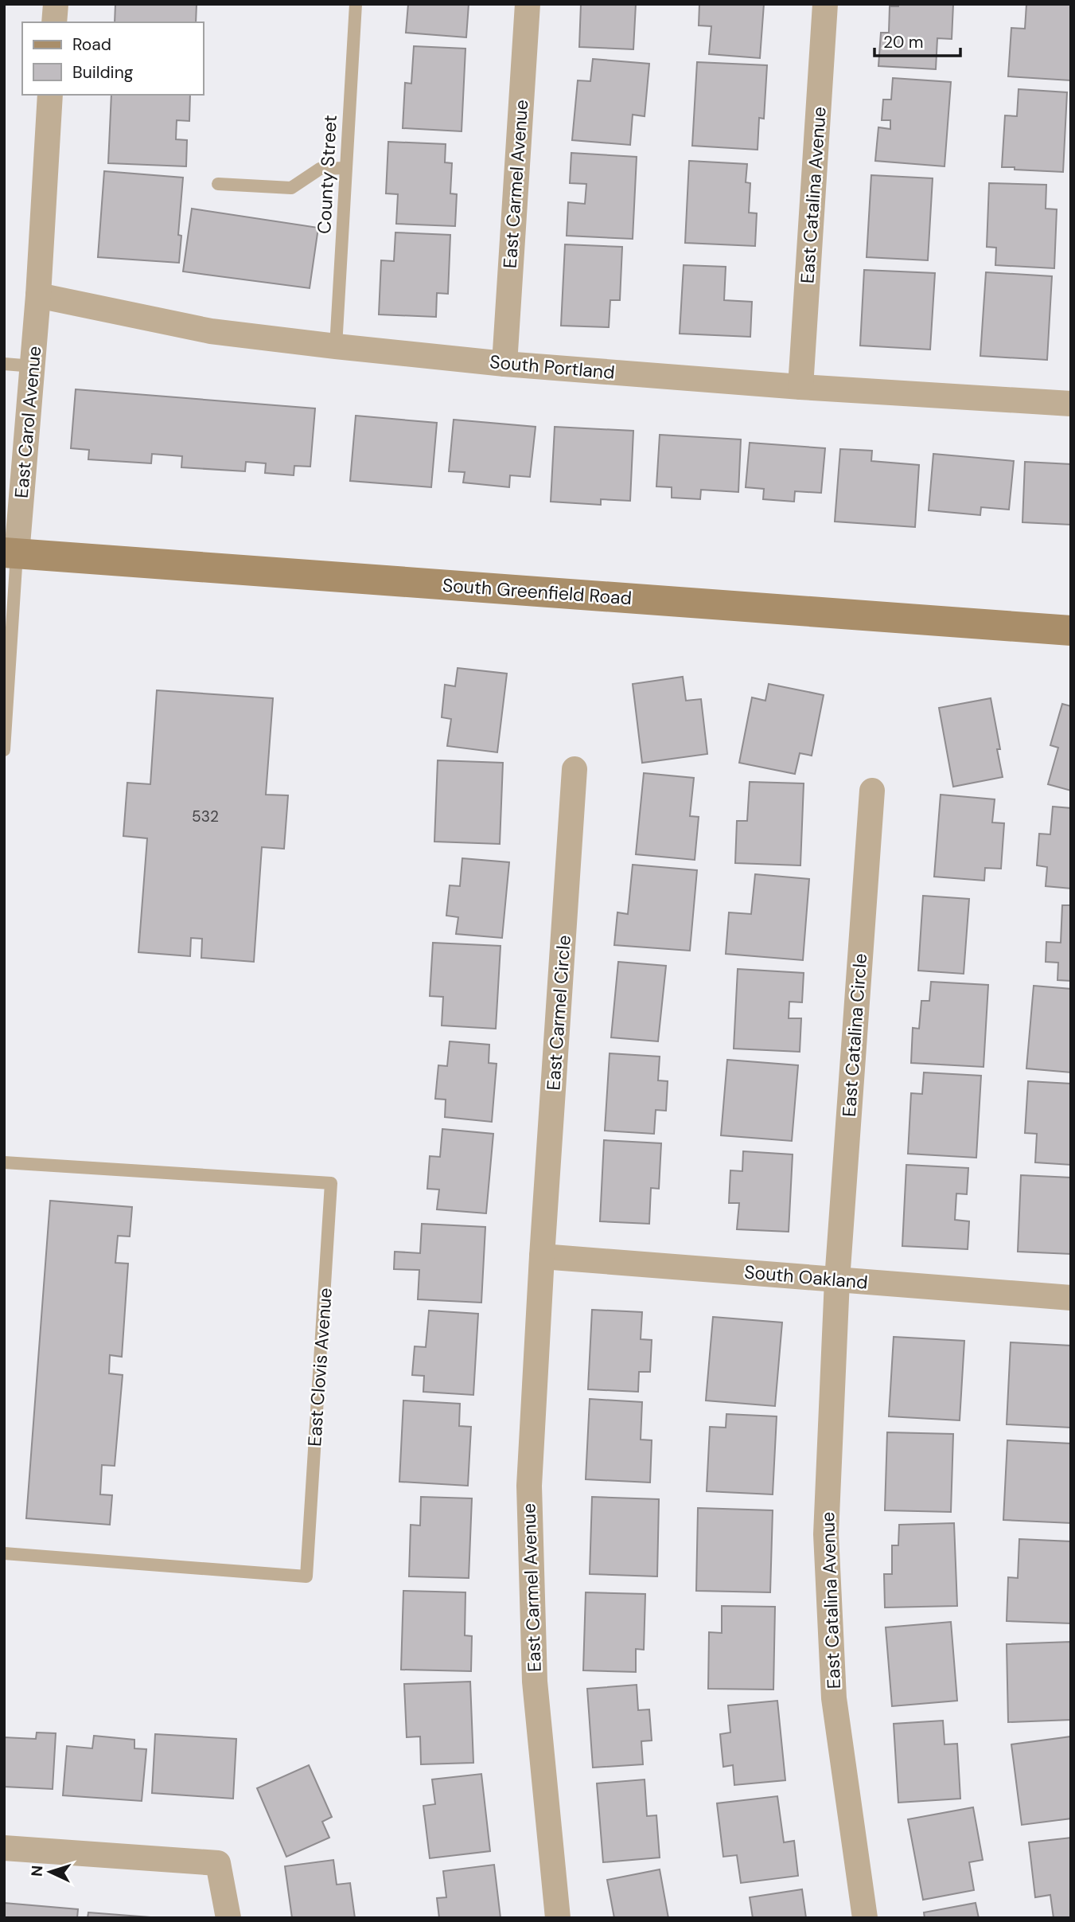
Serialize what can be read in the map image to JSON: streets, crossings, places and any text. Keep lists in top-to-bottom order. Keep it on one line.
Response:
{"streets":{"main road":["South Greenfield Road"],"street":["East Carmel Avenue","East Catalina Avenue","South Portland","East Carol Avenue","East Carmel Circle","East Catalina Circle","South Oakland"],"lane":["County Street","East Clovis Avenue"]},"crossings":[["County Street","South Portland"],["East Carmel Avenue","South Portland"],["East Carmel Avenue","East Carmel Circle"],["East Carmel Avenue","South Oakland"],["East Catalina Avenue","South Portland"],["East Catalina Avenue","East Catalina Circle"],["East Catalina Avenue","South Oakland"],["South Portland","East Carol Avenue"],["East Carol Avenue","South Greenfield Road"],["East Carmel Circle","South Oakland"],["East Catalina Circle","South Oakland"]],"house_numbers":["532"],"legend":["Road","Building"],"scale_bar":"20 m","north":"left"}
